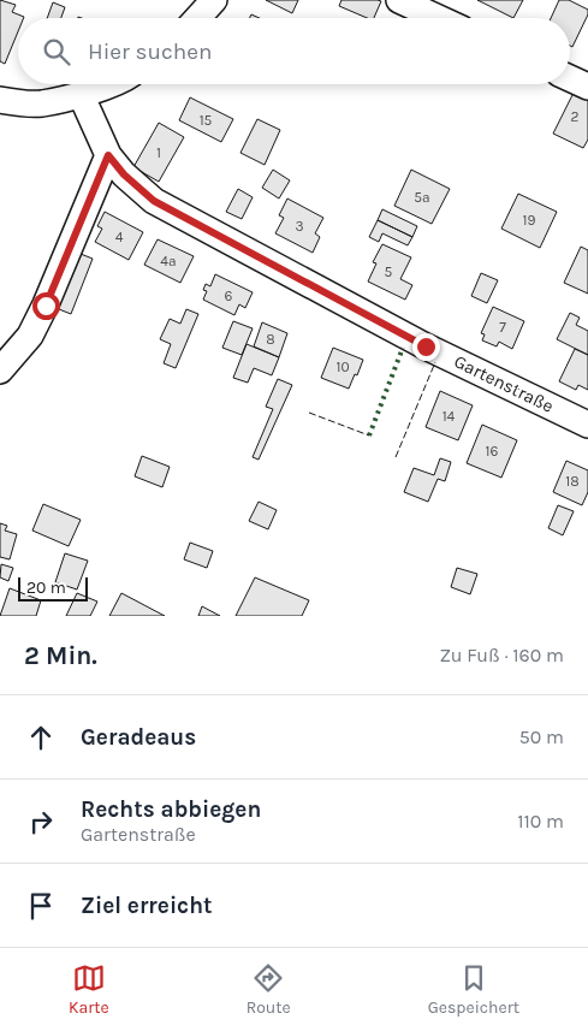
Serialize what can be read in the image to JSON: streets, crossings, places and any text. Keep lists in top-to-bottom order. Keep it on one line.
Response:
{"streets":{"street":["Gartenstraße"]},"house_numbers":["2","15","1","5a","19","3","4","4a","5","6","7","8","10","14","16","18"],"scale_bar":"20 m","page":{"search":"Hier suchen","scale":"20 m","heading":["2 Min.","Zu Fuß · 160 m"],"list":[["Geradeaus","50 m"],["Rechts abbiegen","Gartenstraße","110 m"],"Ziel erreicht"],"nav":["Karte","Route","Gespeichert"]}}
